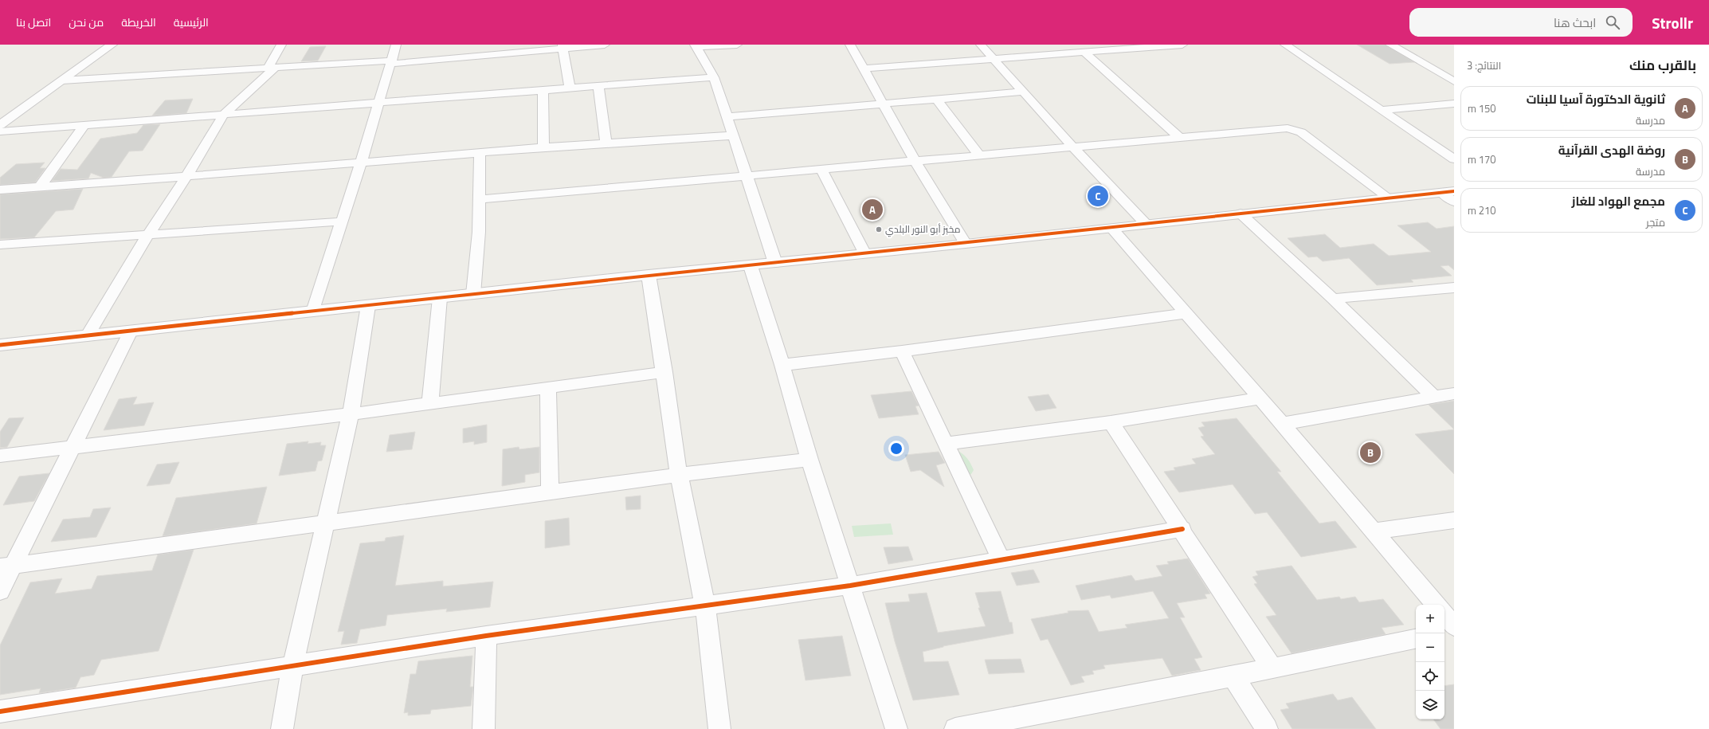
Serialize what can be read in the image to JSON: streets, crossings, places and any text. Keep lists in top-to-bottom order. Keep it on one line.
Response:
{"places":["مخبز أبو النور البلدي"],"page":{"header":"Strollr","search":"ابحث هنا","nav":["الرئيسية","الخريطة","من نحن","اتصل بنا"],"heading":["بالقرب منك","النتائج: 3"],"list":[{"mark":"A","name":"ثانوية الدكتورة آسيا للبنات","note":"مدرسة","value":"150 m"},{"mark":"B","name":"روضة الهدى القرآنية","note":"مدرسة","value":"170 m"},{"mark":"C","name":"مجمع الهواد للغاز","note":"متجر","value":"210 m"}],"pins":["C","A","B"],"map_buttons":["+","−"]}}
